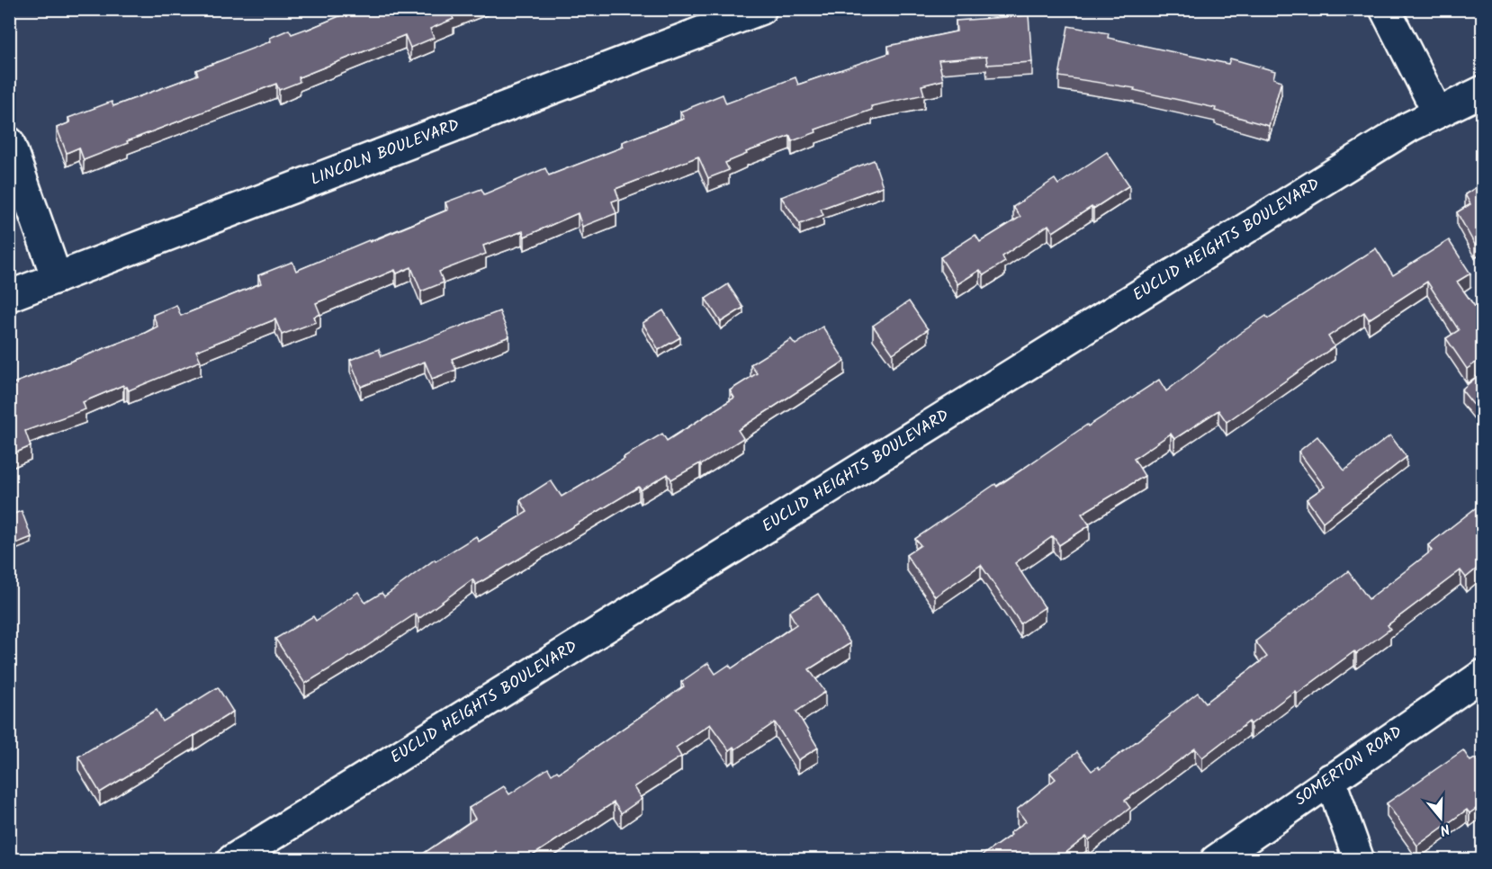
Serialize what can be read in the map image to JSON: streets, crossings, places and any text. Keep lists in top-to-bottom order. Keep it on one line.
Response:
{"streets":{"street":["LINCOLN BOULEVARD","EUCLID HEIGHTS BOULEVARD","SOMERTON ROAD"]},"north":"bottom"}
